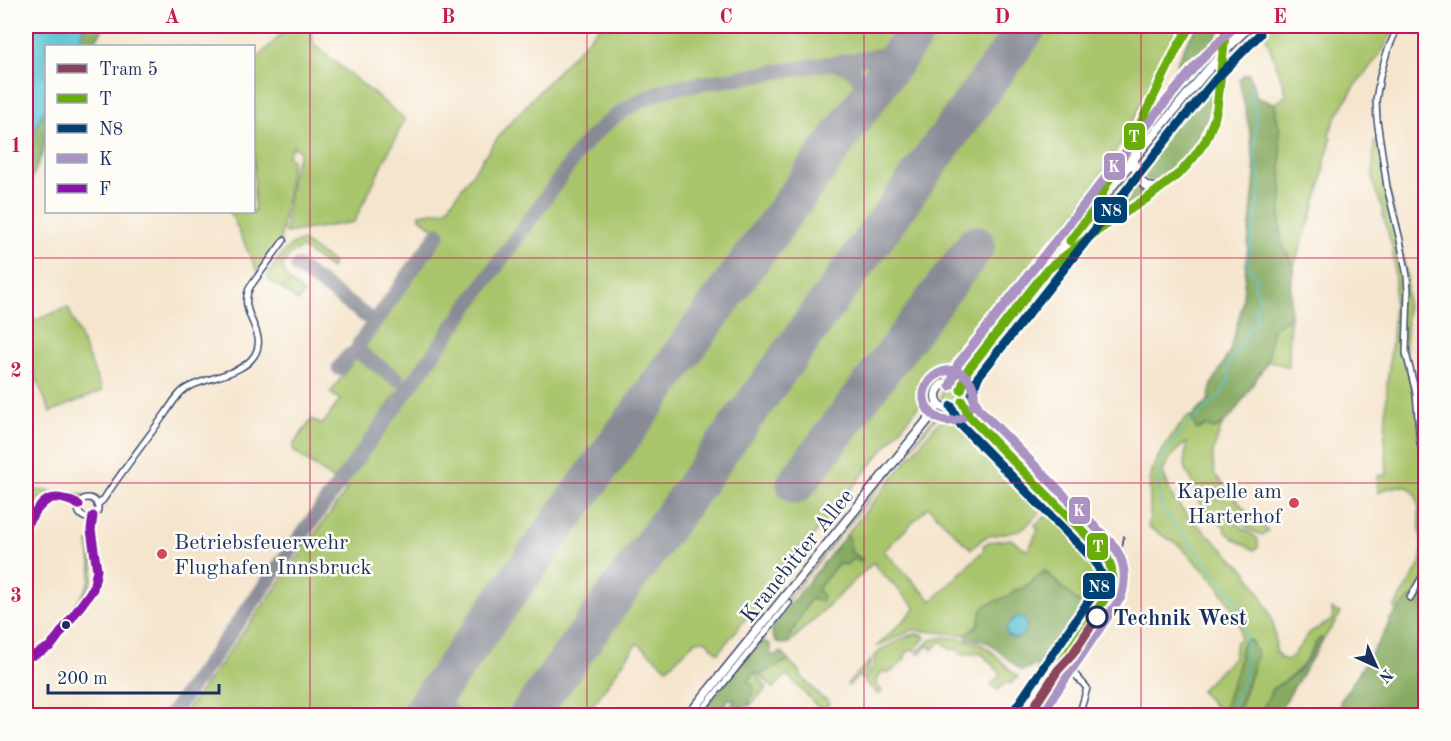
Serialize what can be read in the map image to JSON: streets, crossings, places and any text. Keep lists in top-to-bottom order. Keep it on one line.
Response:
{"streets":{"main road":["Kranebitter Allee"]},"places":["Kapelle am Harterhof","Betriebsfeuerwehr Flughafen Innsbruck","Technik West"],"lines":["transit line T","transit line K","transit line N8","transit line F","tram line 5"],"legend":["Tram 5","T","N8","K","F"],"scale_bar":"200 m","north":"bottom right","grid":{"columns":["A","B","C","D","E"],"rows":["1","2","3"]}}
